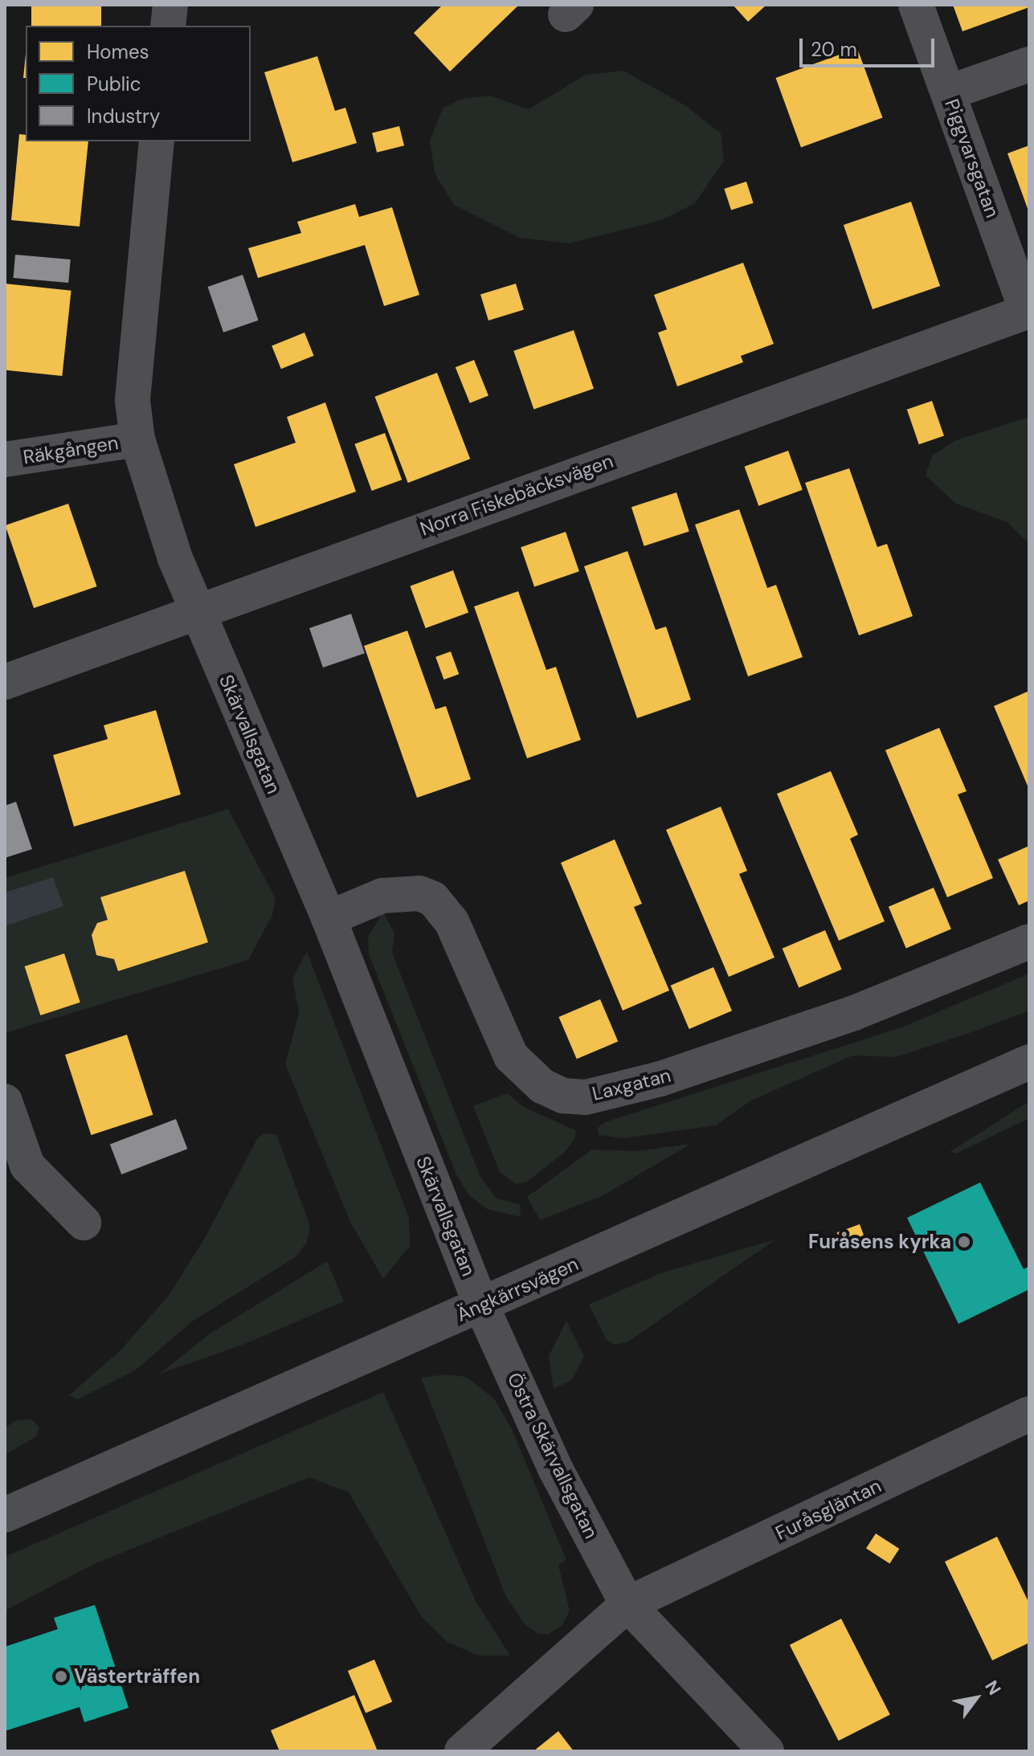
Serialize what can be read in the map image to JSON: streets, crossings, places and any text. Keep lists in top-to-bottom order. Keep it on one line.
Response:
{"streets":{"street":["Piggvarsgatan","Räkgången","Norra Fiskebäcksvägen","Skärvallsgatan","Laxgatan","Ängkärrsvägen","Östra Skärvallsgatan","Furåsgläntan"]},"crossings":[["Piggvarsgatan","Norra Fiskebäcksvägen"],["Räkgången","Skärvallsgatan"],["Norra Fiskebäcksvägen","Skärvallsgatan"],["Skärvallsgatan","Laxgatan"],["Skärvallsgatan","Ängkärrsvägen"],["Skärvallsgatan","Östra Skärvallsgatan"],["Ängkärrsvägen","Östra Skärvallsgatan"],["Östra Skärvallsgatan","Furåsgläntan"]],"places":["Furåsens kyrka","Västerträffen"],"legend":["Homes","Public","Industry"],"scale_bar":"20 m","north":"top right"}
